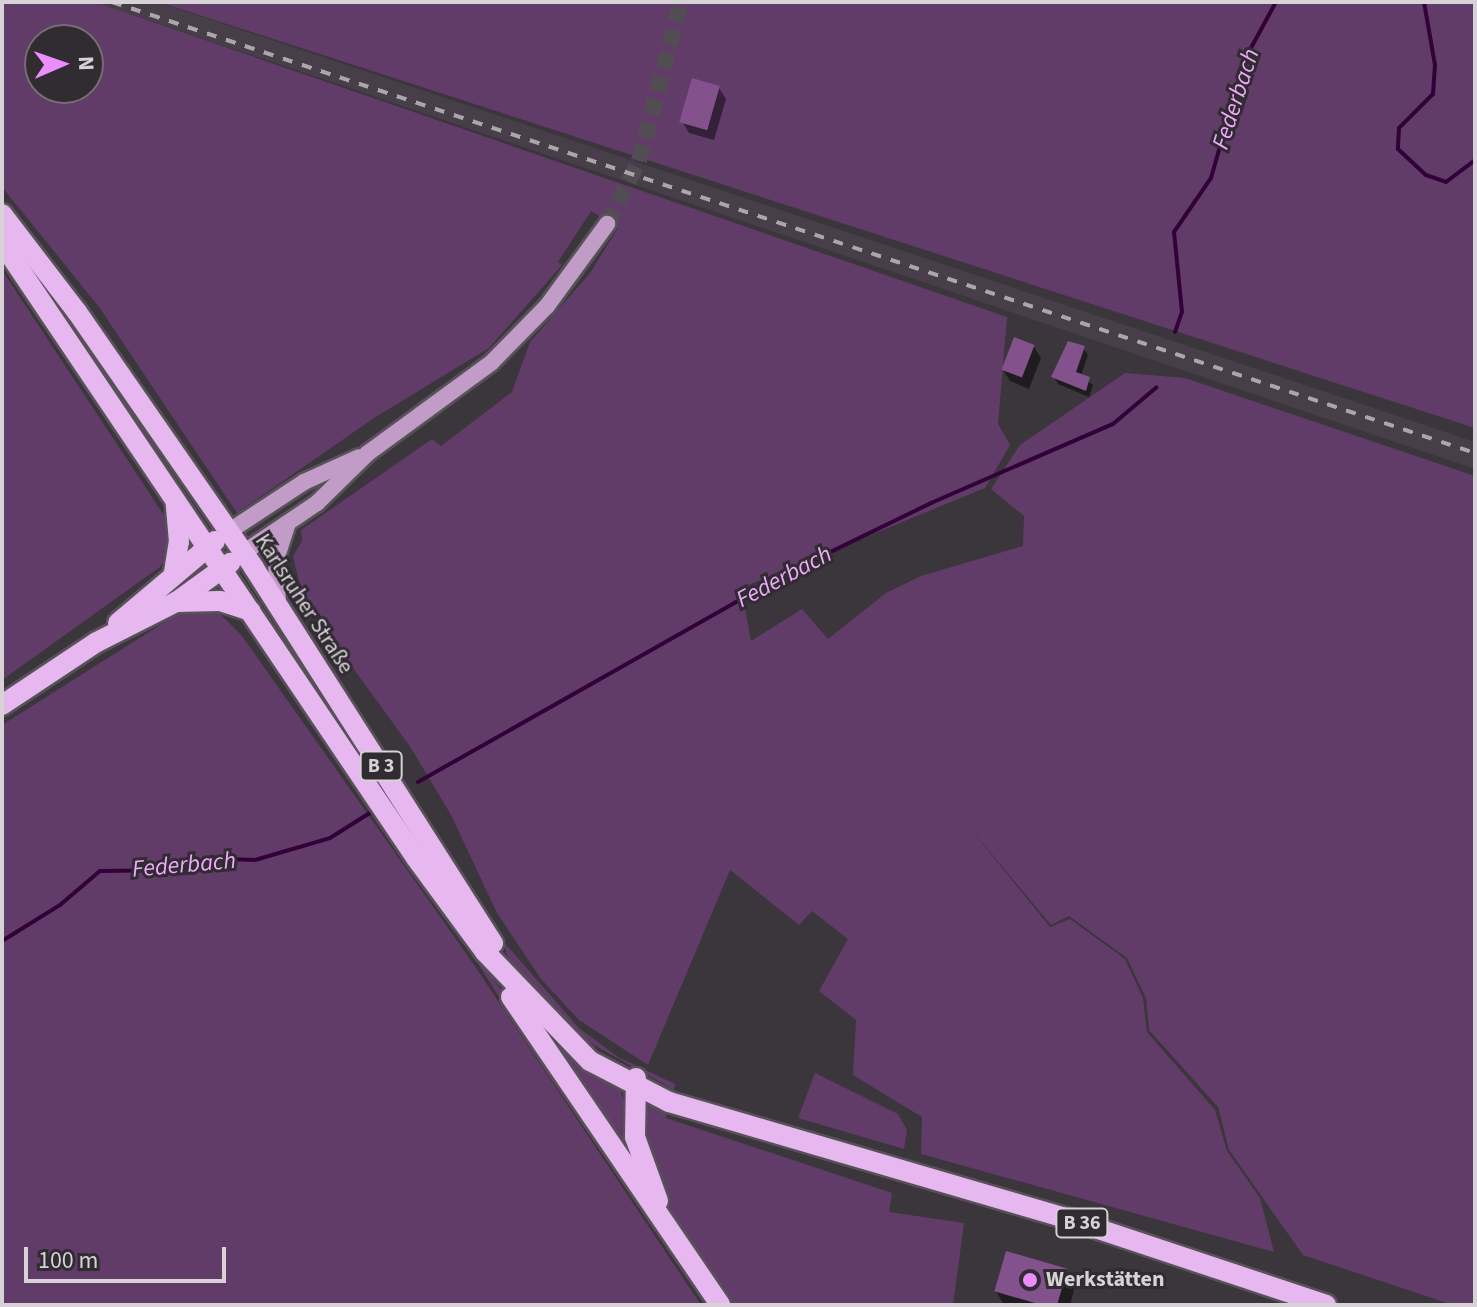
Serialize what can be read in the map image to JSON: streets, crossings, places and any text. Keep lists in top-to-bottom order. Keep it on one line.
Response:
{"streets":{"main road":["Karlsruher Straße","B 3","B 36"]},"crossings":[["Karlsruher Straße","B 3"],["Karlsruher Straße","B 36"],["B 3","B 36"]],"water":["Federbach"],"places":["Werkstätten"],"scale_bar":"100 m","north":"right"}
